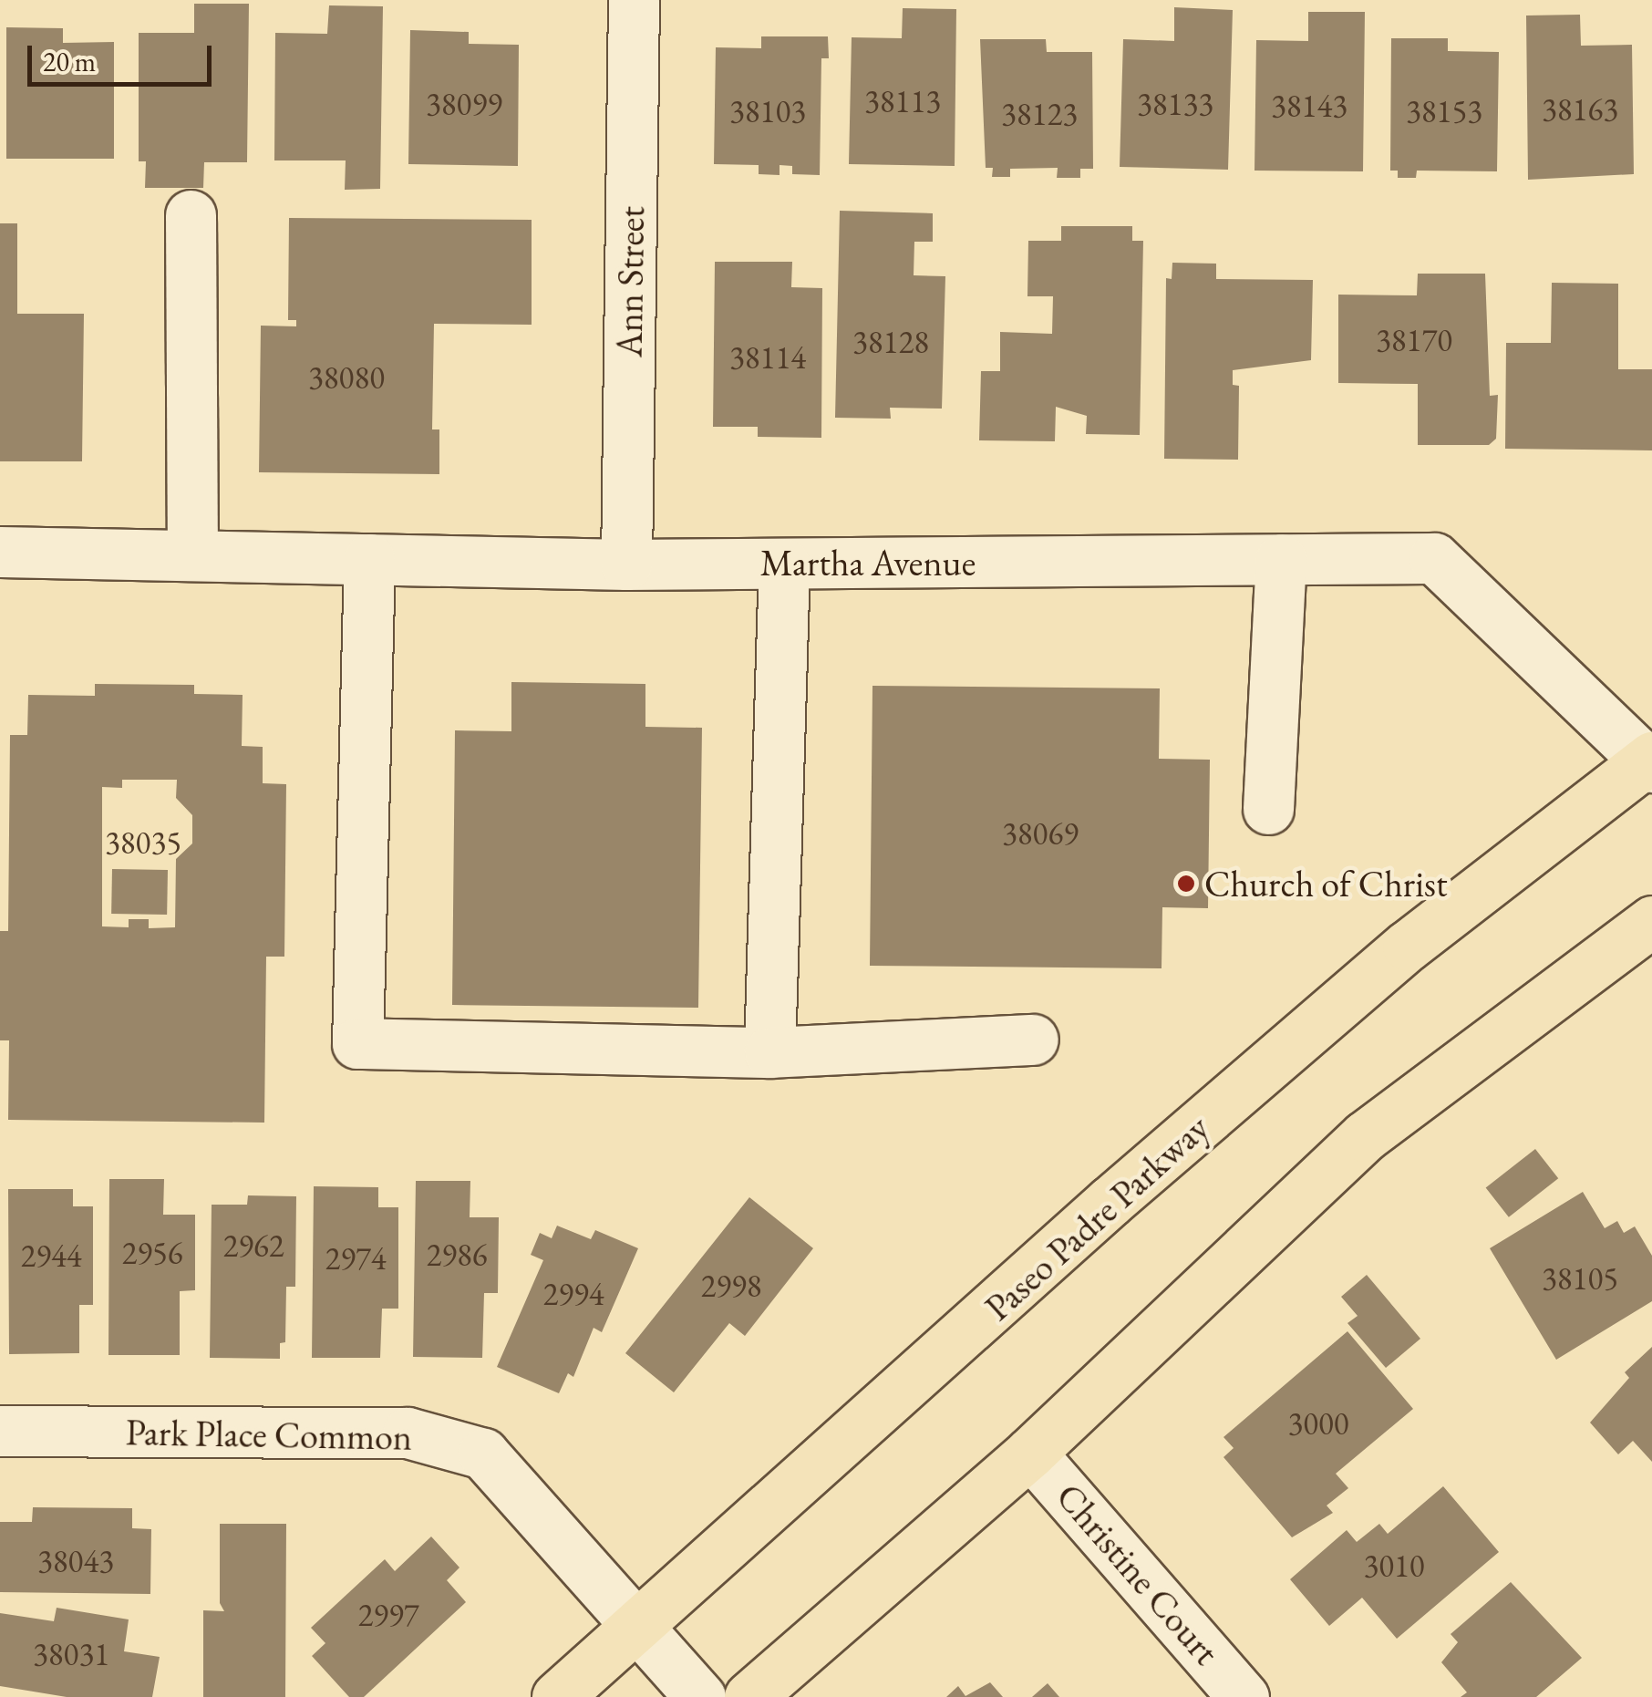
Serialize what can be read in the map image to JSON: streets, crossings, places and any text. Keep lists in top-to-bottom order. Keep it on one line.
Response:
{"streets":{"main road":["Paseo Padre Parkway"],"street":["Ann Street","Martha Avenue","Park Place Common","Christine Court"]},"crossings":[["Ann Street","Martha Avenue"],["Martha Avenue","Paseo Padre Parkway"],["Paseo Padre Parkway","Park Place Common"]],"places":["Church of Christ"],"house_numbers":["38113","38099","38133","38143","38163","38103","38153","38123","38170","38128","38114","38080","38069","38035","2962","2956","2986","2944","2974","38105","2998","2994","3000","38043","3010","2997","38031"],"scale_bar":"20 m"}
